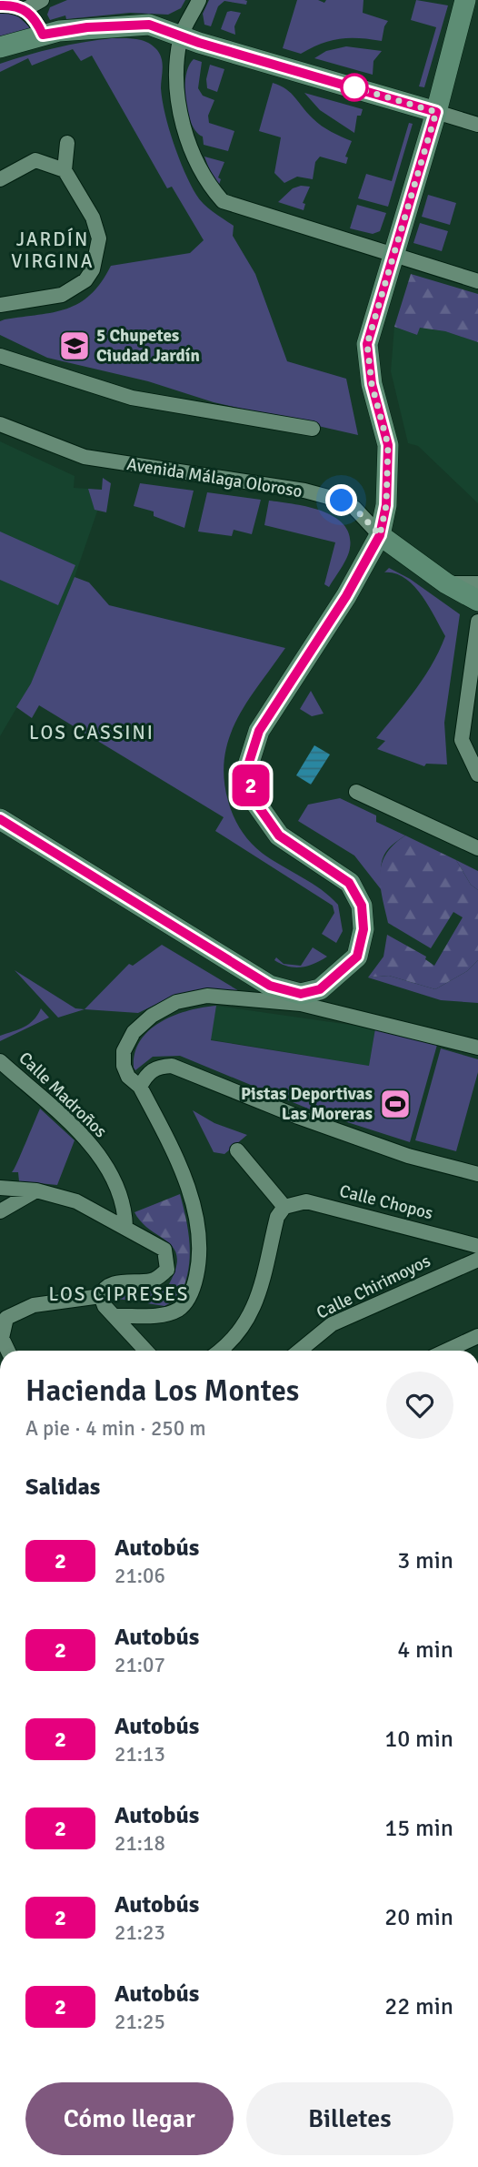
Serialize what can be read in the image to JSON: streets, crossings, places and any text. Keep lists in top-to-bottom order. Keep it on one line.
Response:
{"streets":{"street":["Avenida Málaga Oloroso","Calle Madroños","Calle Chopos","Calle Chirimoyos"]},"districts":["JARDÍN VIRGINA","LOS CASSINI","LOS CIPRESES"],"places":{"school or university":["5 Chupetes Ciudad Jardín"],"sports":["Pistas Deportivas Las Moreras"]},"lines":["bus line 2"],"page":{"on_map":"2","heading":[["Hacienda Los Montes","A pie · 4 min · 250 m"],"Salidas"],"list":[{"mark":"2","name":"Autobús","note":"21:06","value":"3 min"},{"mark":"2","name":"Autobús","note":"21:07","value":"4 min"},{"mark":"2","name":"Autobús","note":"21:13","value":"10 min"},{"mark":"2","name":"Autobús","note":"21:18","value":"15 min"},{"mark":"2","name":"Autobús","note":"21:23","value":"20 min"},{"mark":"2","name":"Autobús","note":"21:25","value":"22 min"}],"buttons":["Cómo llegar","Billetes"]}}
